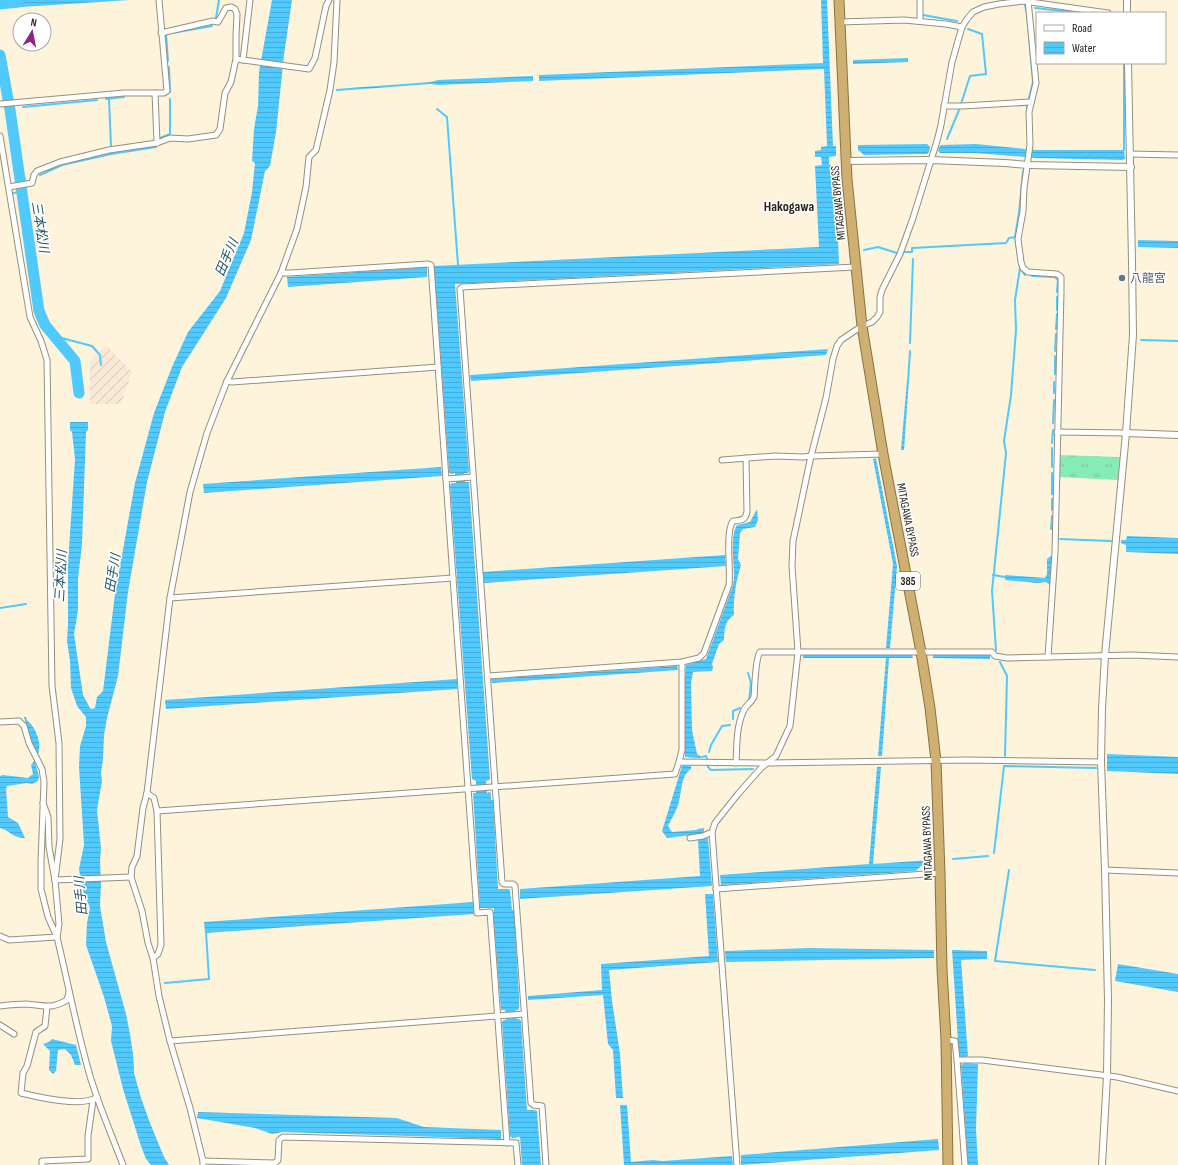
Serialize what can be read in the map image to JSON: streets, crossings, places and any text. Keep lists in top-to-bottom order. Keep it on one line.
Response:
{"streets":{"highway":["MITAGAWA BYPASS","385"]},"districts":["Hakogawa"],"water":["三本松川","田手川"],"places":["八龍宮"],"legend":["Road","Water"],"north":"top"}
